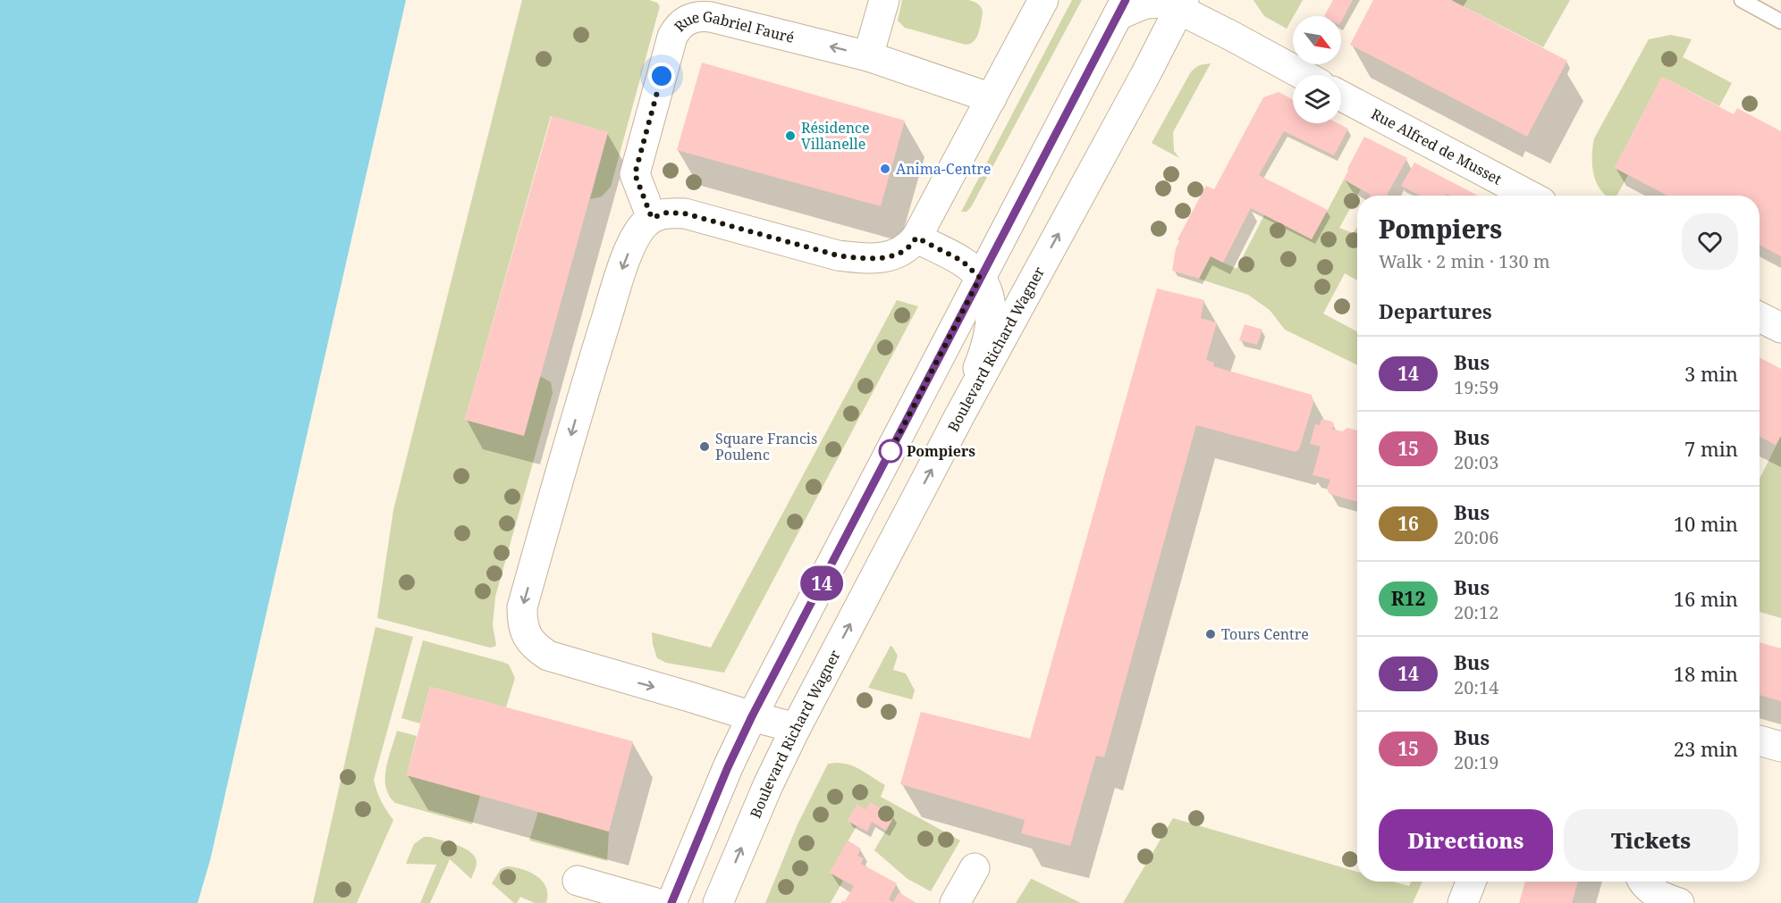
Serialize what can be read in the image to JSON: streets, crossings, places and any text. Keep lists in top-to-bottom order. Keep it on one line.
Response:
{"streets":{"street":["Rue Gabriel Fauré","Rue Alfred de Musset","Boulevard Richard Wagner"]},"places":["Résidence Villanelle","Anima-Centre","Square Francis Poulenc","Pompiers","Tours Centre"],"lines":["bus line 14"],"north":"bottom right","page":{"on_map":"14","heading":[["Pompiers","Walk · 2 min · 130 m"],"Departures"],"list":[{"mark":"14","name":"Bus","note":"19:59","value":"3 min"},{"mark":"15","name":"Bus","note":"20:03","value":"7 min"},{"mark":"16","name":"Bus","note":"20:06","value":"10 min"},{"mark":"R12","name":"Bus","note":"20:12","value":"16 min"},{"mark":"14","name":"Bus","note":"20:14","value":"18 min"},{"mark":"15","name":"Bus","note":"20:19","value":"23 min"}],"buttons":["Directions","Tickets"]}}
